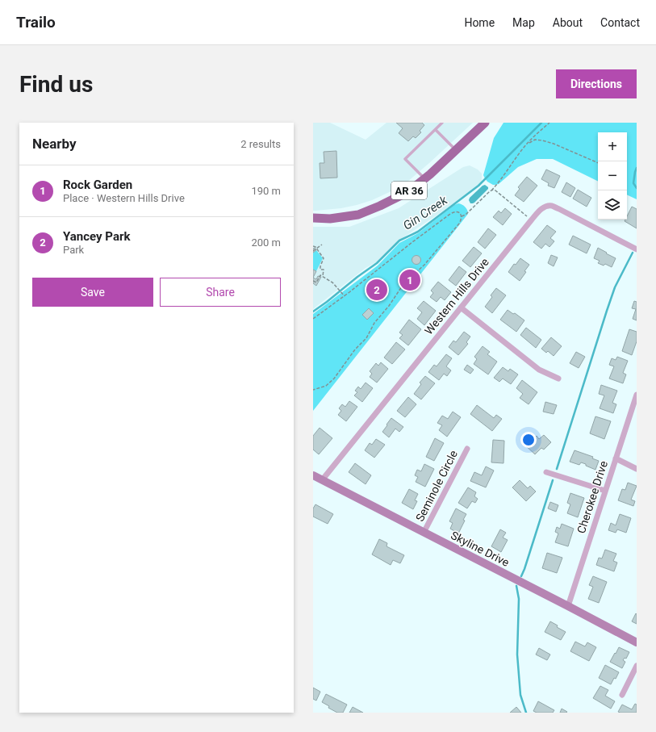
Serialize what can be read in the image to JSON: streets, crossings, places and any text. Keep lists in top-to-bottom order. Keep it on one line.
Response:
{"streets":{"main road":["AR 36"],"street":["Western Hills Drive","Seminole Circle","Cherokee Drive","Skyline Drive"]},"crossings":[["Western Hills Drive","Skyline Drive"],["Seminole Circle","Skyline Drive"],["Cherokee Drive","Skyline Drive"]],"water":["Gin Creek"],"page":{"header":"Trailo","nav":["Home","Map","About","Contact"],"buttons":["Directions",["Save","Share"]],"title":"Find us","heading":["Nearby","2 results"],"map_buttons":["+","−"],"list":[{"mark":"1","name":"Rock Garden","note":"Place · Western Hills Drive","value":"190 m"},{"mark":"2","name":"Yancey Park","note":"Park","value":"200 m"}],"pins":["1","2"]}}
